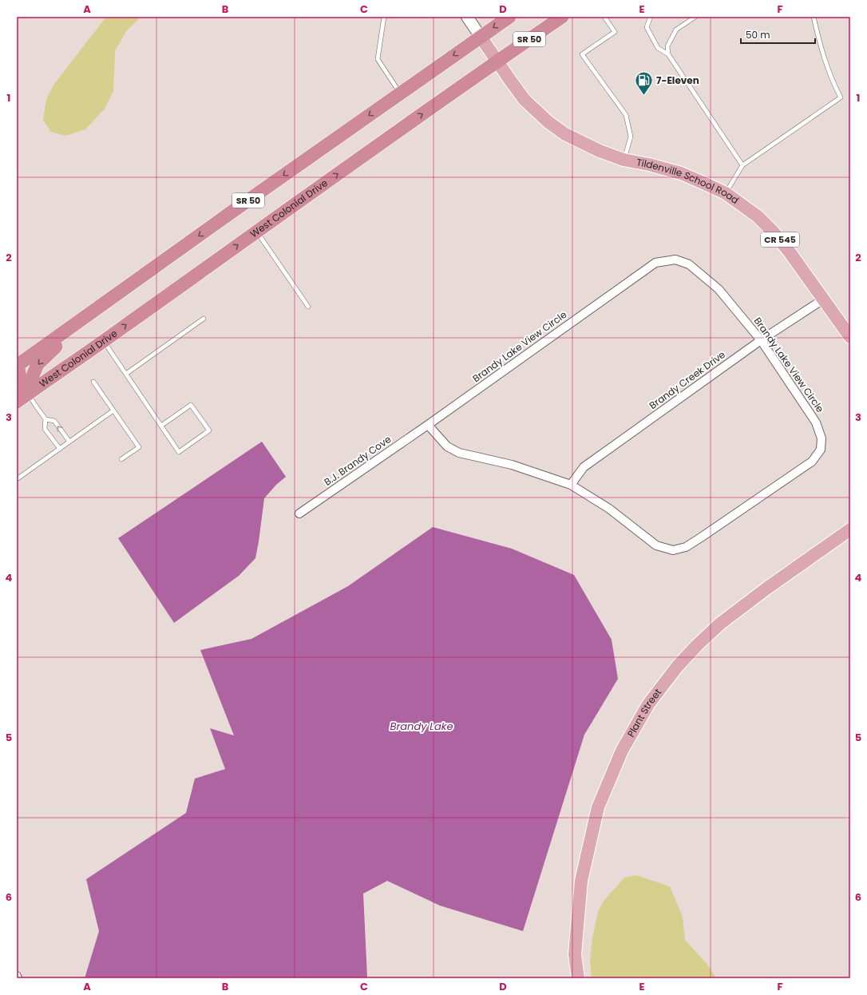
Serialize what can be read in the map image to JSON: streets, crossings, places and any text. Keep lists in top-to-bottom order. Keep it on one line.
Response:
{"streets":{"highway":["SR 50","West Colonial Drive"],"main road":["Tildenville School Road","CR 545","Plant Street"],"street":["Brandy Lake View Circle","Brandy Creek Drive","B.J. Brandy Cove"]},"crossings":[["SR 50","CR 545"],["Tildenville School Road","West Colonial Drive"],["Tildenville School Road","CR 545"],["Tildenville School Road","Brandy Creek Drive"],["West Colonial Drive","CR 545"],["Brandy Lake View Circle","Brandy Creek Drive"],["Brandy Lake View Circle","B.J. Brandy Cove"]],"water":["Brandy Lake"],"places":{"fuel station":["7-Eleven"]},"scale_bar":"50 m","grid":{"columns":["A","B","C","D","E","F"],"rows":["1","2","3","4","5","6"]}}
